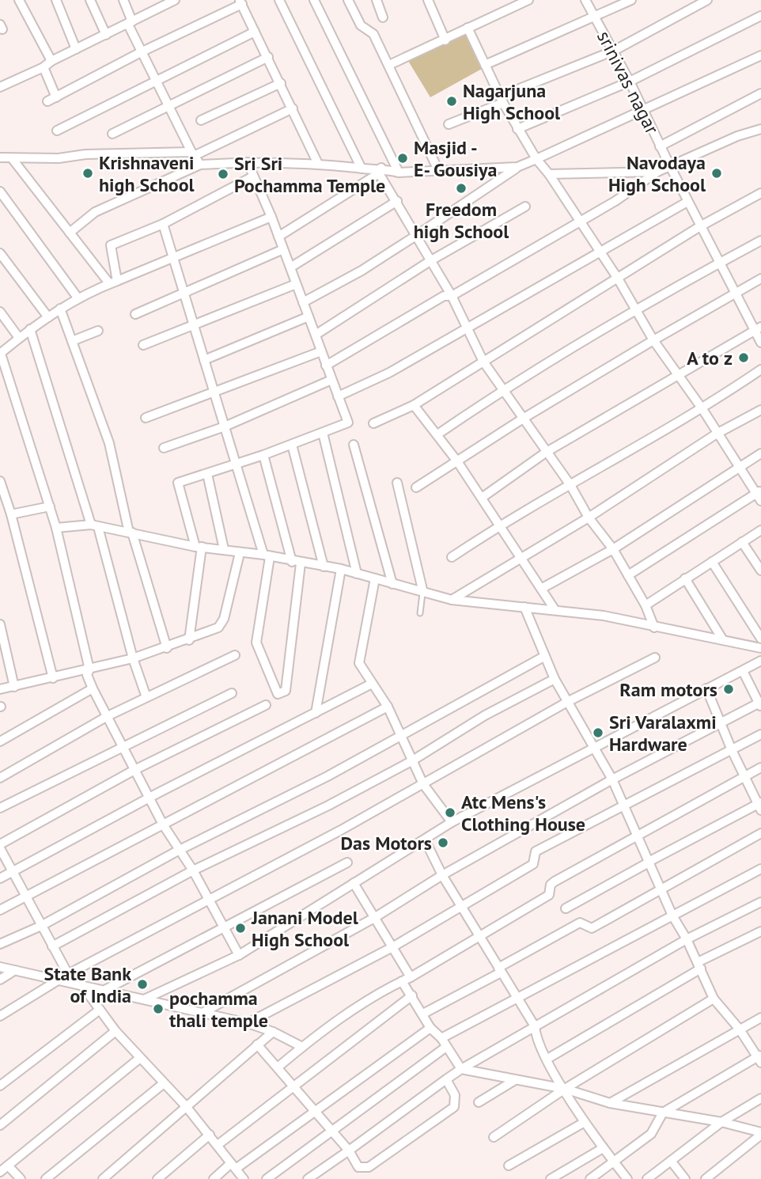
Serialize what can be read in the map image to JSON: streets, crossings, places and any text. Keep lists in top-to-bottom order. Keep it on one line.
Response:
{"streets":{"street":["srinivas nagar"]},"places":["Nagarjuna High School","Masjid - E- Gousiya","Krishnaveni high School","Navodaya High School","Sri Sri Pochamma Temple","Freedom high School","A to z","Ram motors","Sri Varalaxmi Hardware","Atc Mens's Clothing House","Das Motors","Janani Model High School","State Bank of India","pochamma thali temple"]}
